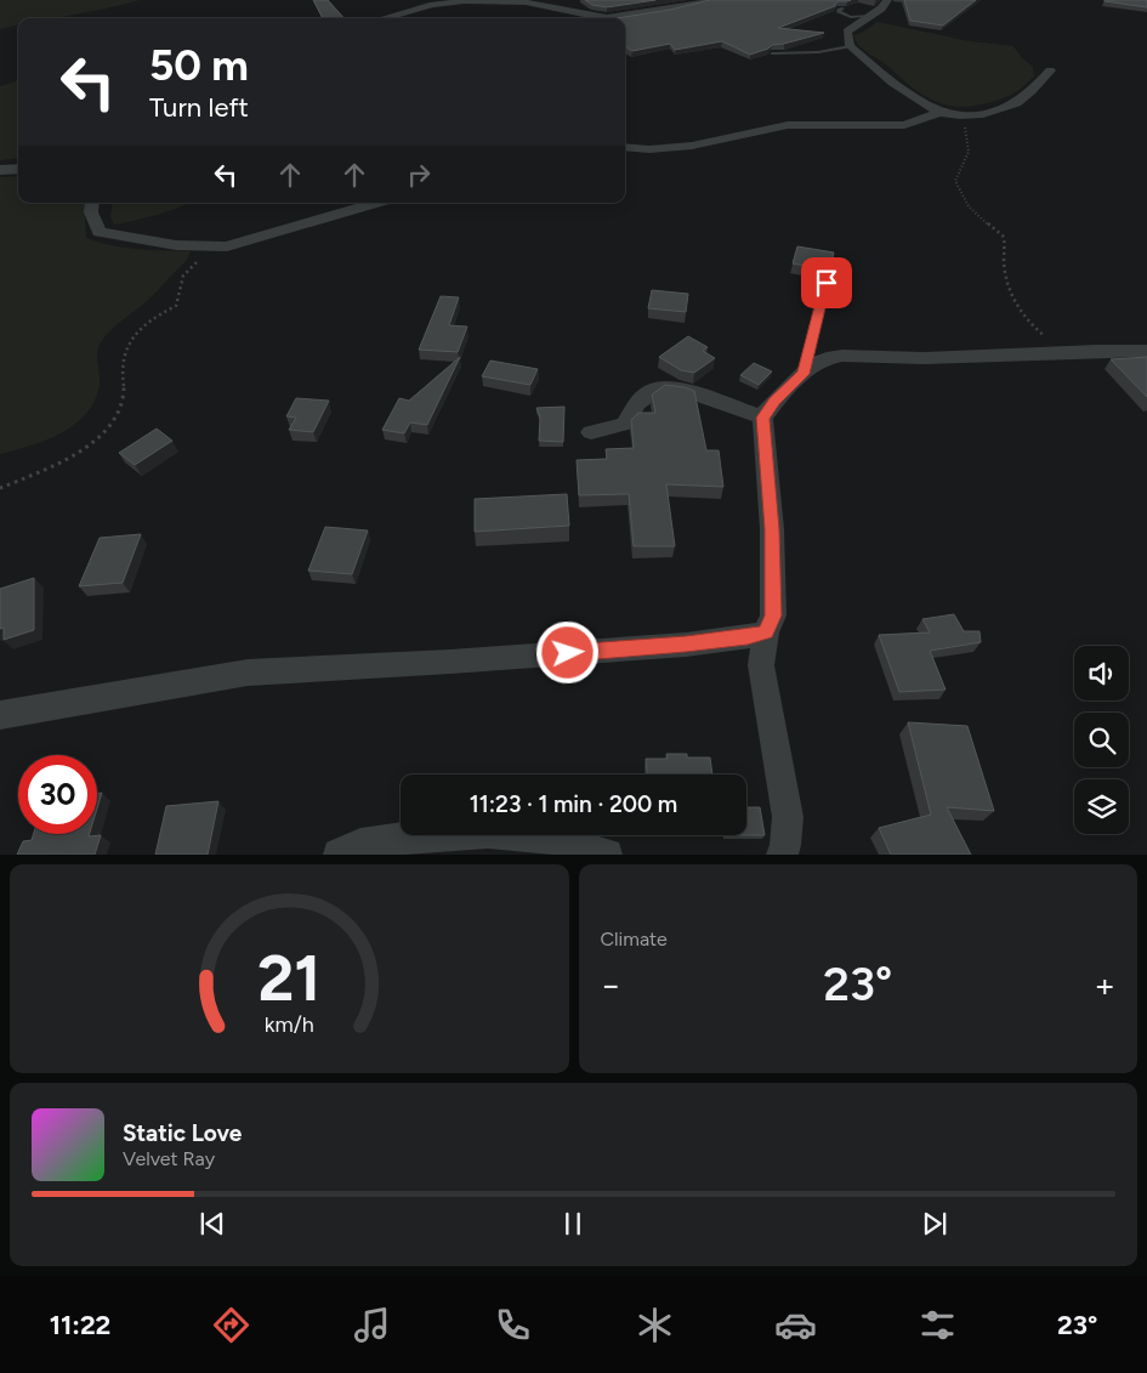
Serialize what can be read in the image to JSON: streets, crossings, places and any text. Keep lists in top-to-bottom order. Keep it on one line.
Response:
{"page":{"turn":["50 m","Turn left"],"limit":"30","trip":"11:23 · 1 min · 200 m","tile":"Climate","heat":["−","23°","+"],"song":["Static Love","Velvet Ray"],"tabs":["11:22","23°"],"gauge":["21","km/h"]}}
